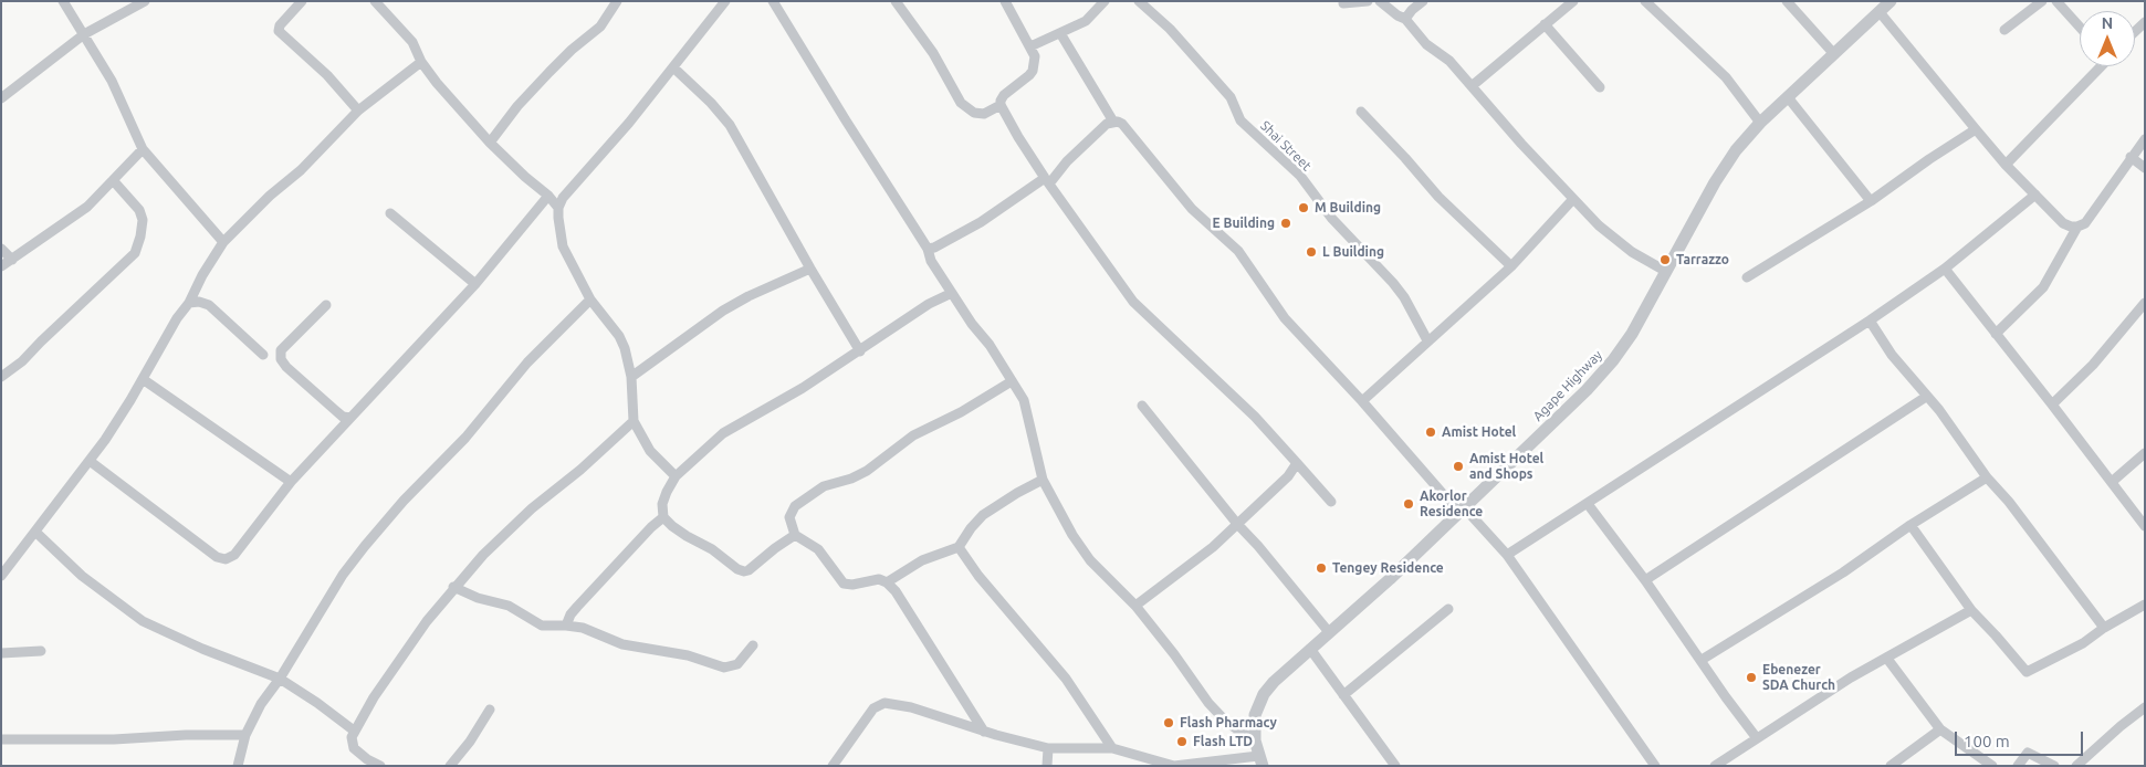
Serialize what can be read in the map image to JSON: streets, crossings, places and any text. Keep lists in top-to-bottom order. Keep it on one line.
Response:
{"streets":{"street":["Shai Street","Agape Highway"]},"places":["M Building","E Building","L Building","Tarrazzo","Amist Hotel","Amist Hotel and Shops","Akorlor Residence","Tengey Residence","Ebenezer SDA Church","Flash Pharmacy","Flash LTD"],"scale_bar":"100 m","north":"top"}
